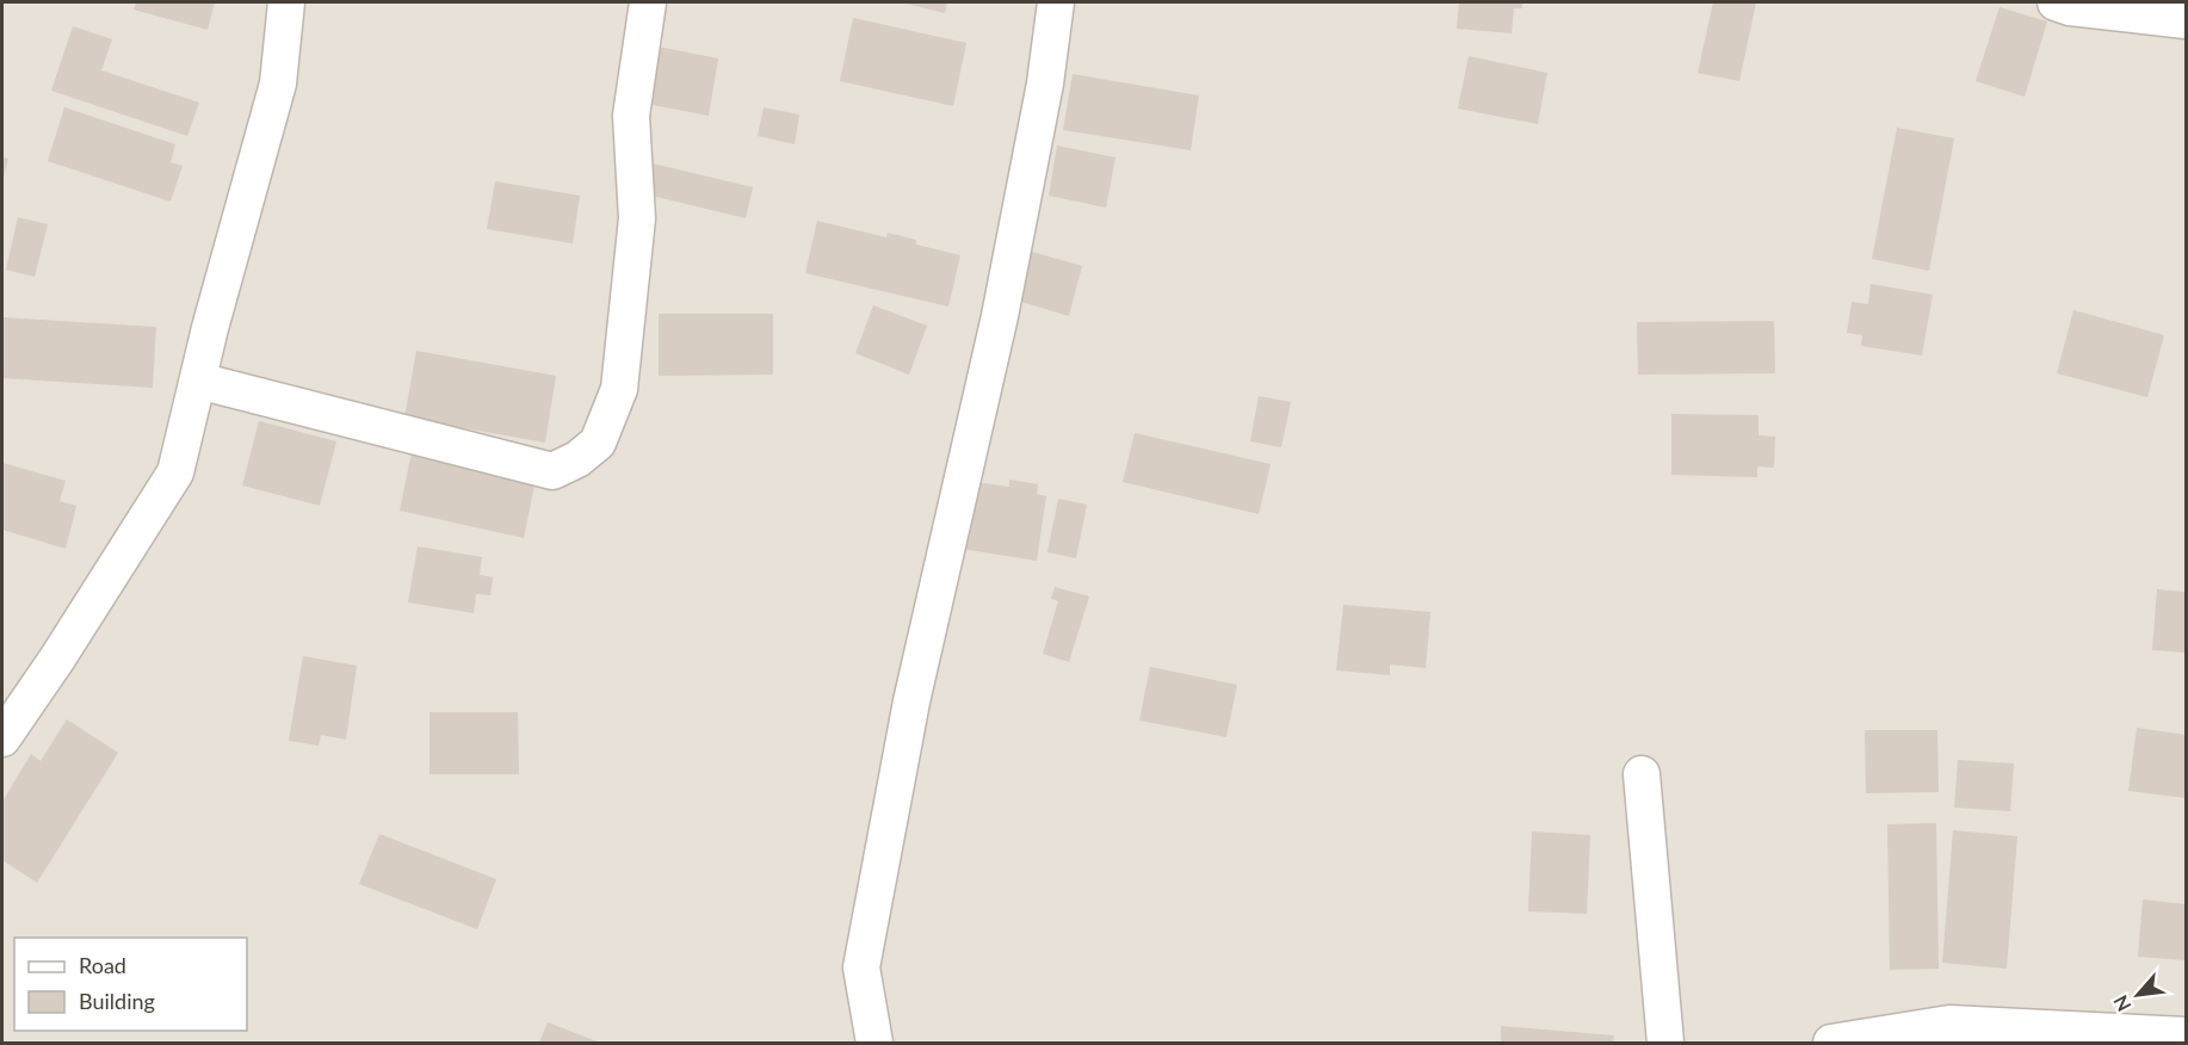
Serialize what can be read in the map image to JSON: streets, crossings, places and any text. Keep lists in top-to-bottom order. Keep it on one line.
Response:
{"legend":["Road","Building"],"north":"bottom left"}
